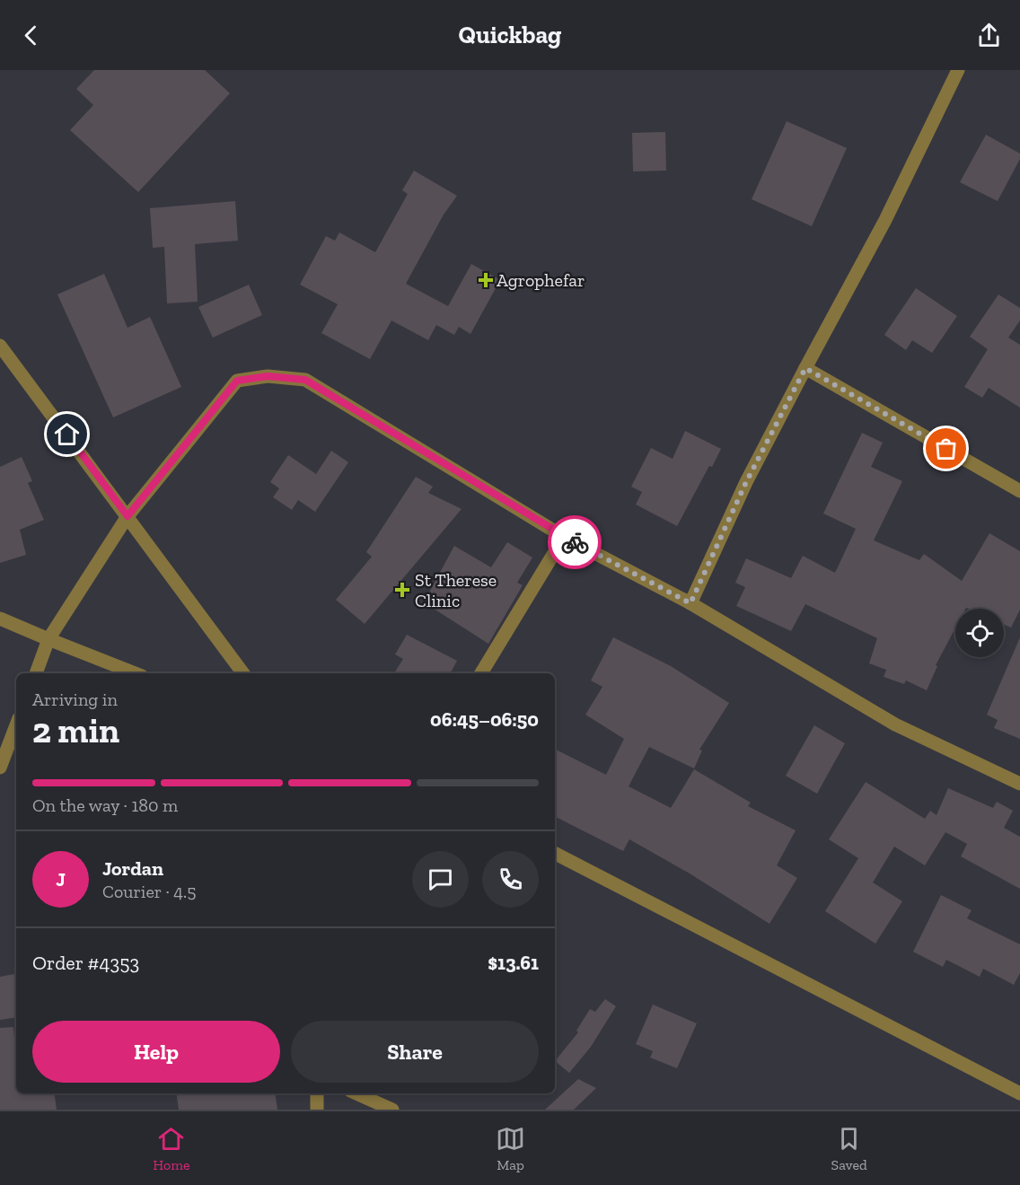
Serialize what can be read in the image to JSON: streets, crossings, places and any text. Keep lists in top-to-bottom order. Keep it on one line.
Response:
{"places":{"health":["Agrophefar","St Therese Clinic"]},"page":{"header":"Quickbag","heading":["2 min","Arriving in","06:45–06:50"],"panel":["Jordan","Courier · 4.5","Order #4353","$13.61"],"bar":"On the way · 180 m","round":"J","buttons":["Help","Share"],"tabs":["Home","Map","Saved"]}}
